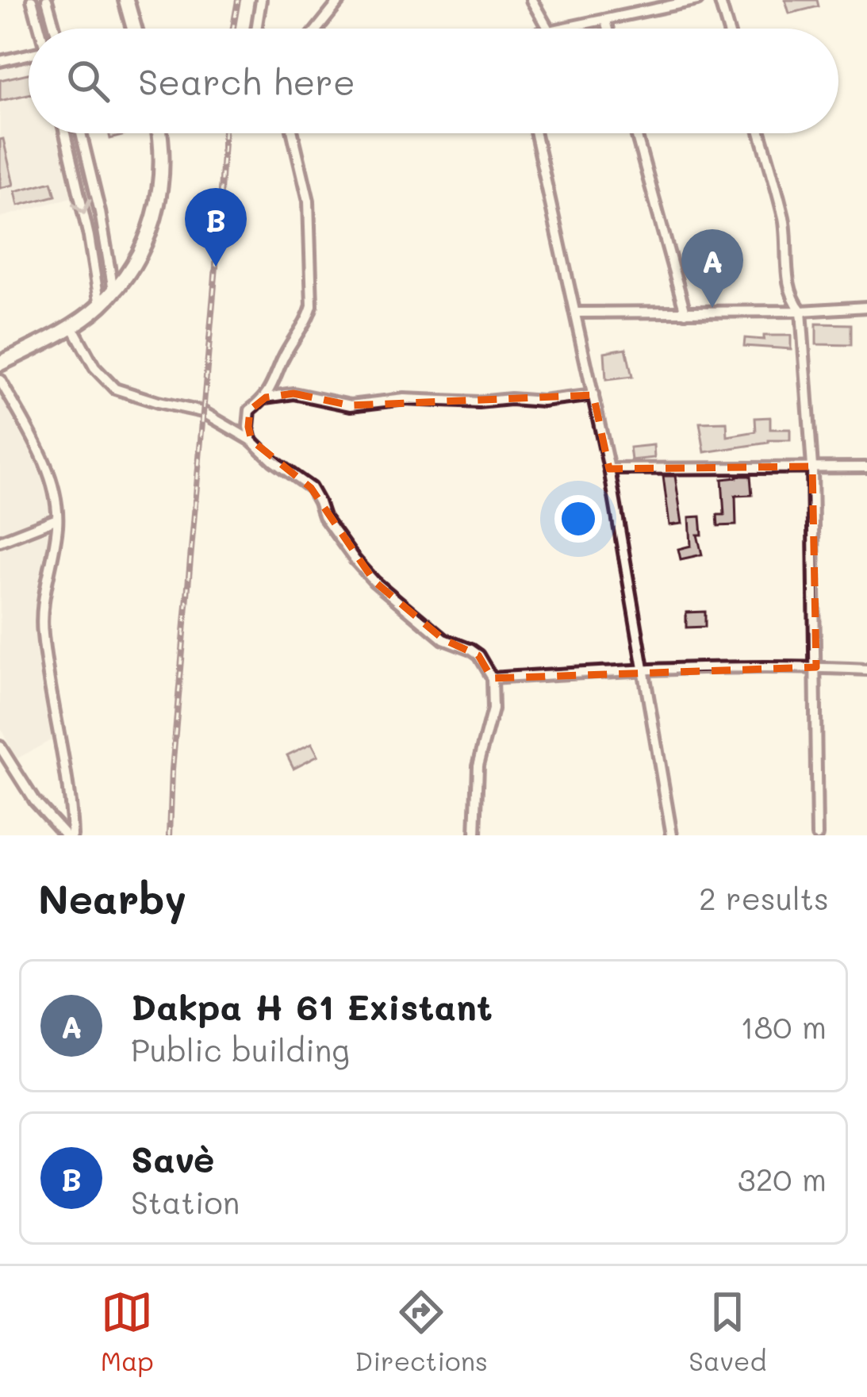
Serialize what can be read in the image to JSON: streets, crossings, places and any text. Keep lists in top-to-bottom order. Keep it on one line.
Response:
{"page":{"search":"Search here","pins":["B","A"],"heading":["Nearby","2 results"],"list":[{"mark":"A","name":"Dakpa H 61 Existant","note":"Public building","value":"180 m"},{"mark":"B","name":"Savè","note":"Station","value":"320 m"}],"nav":["Map","Directions","Saved"]}}
